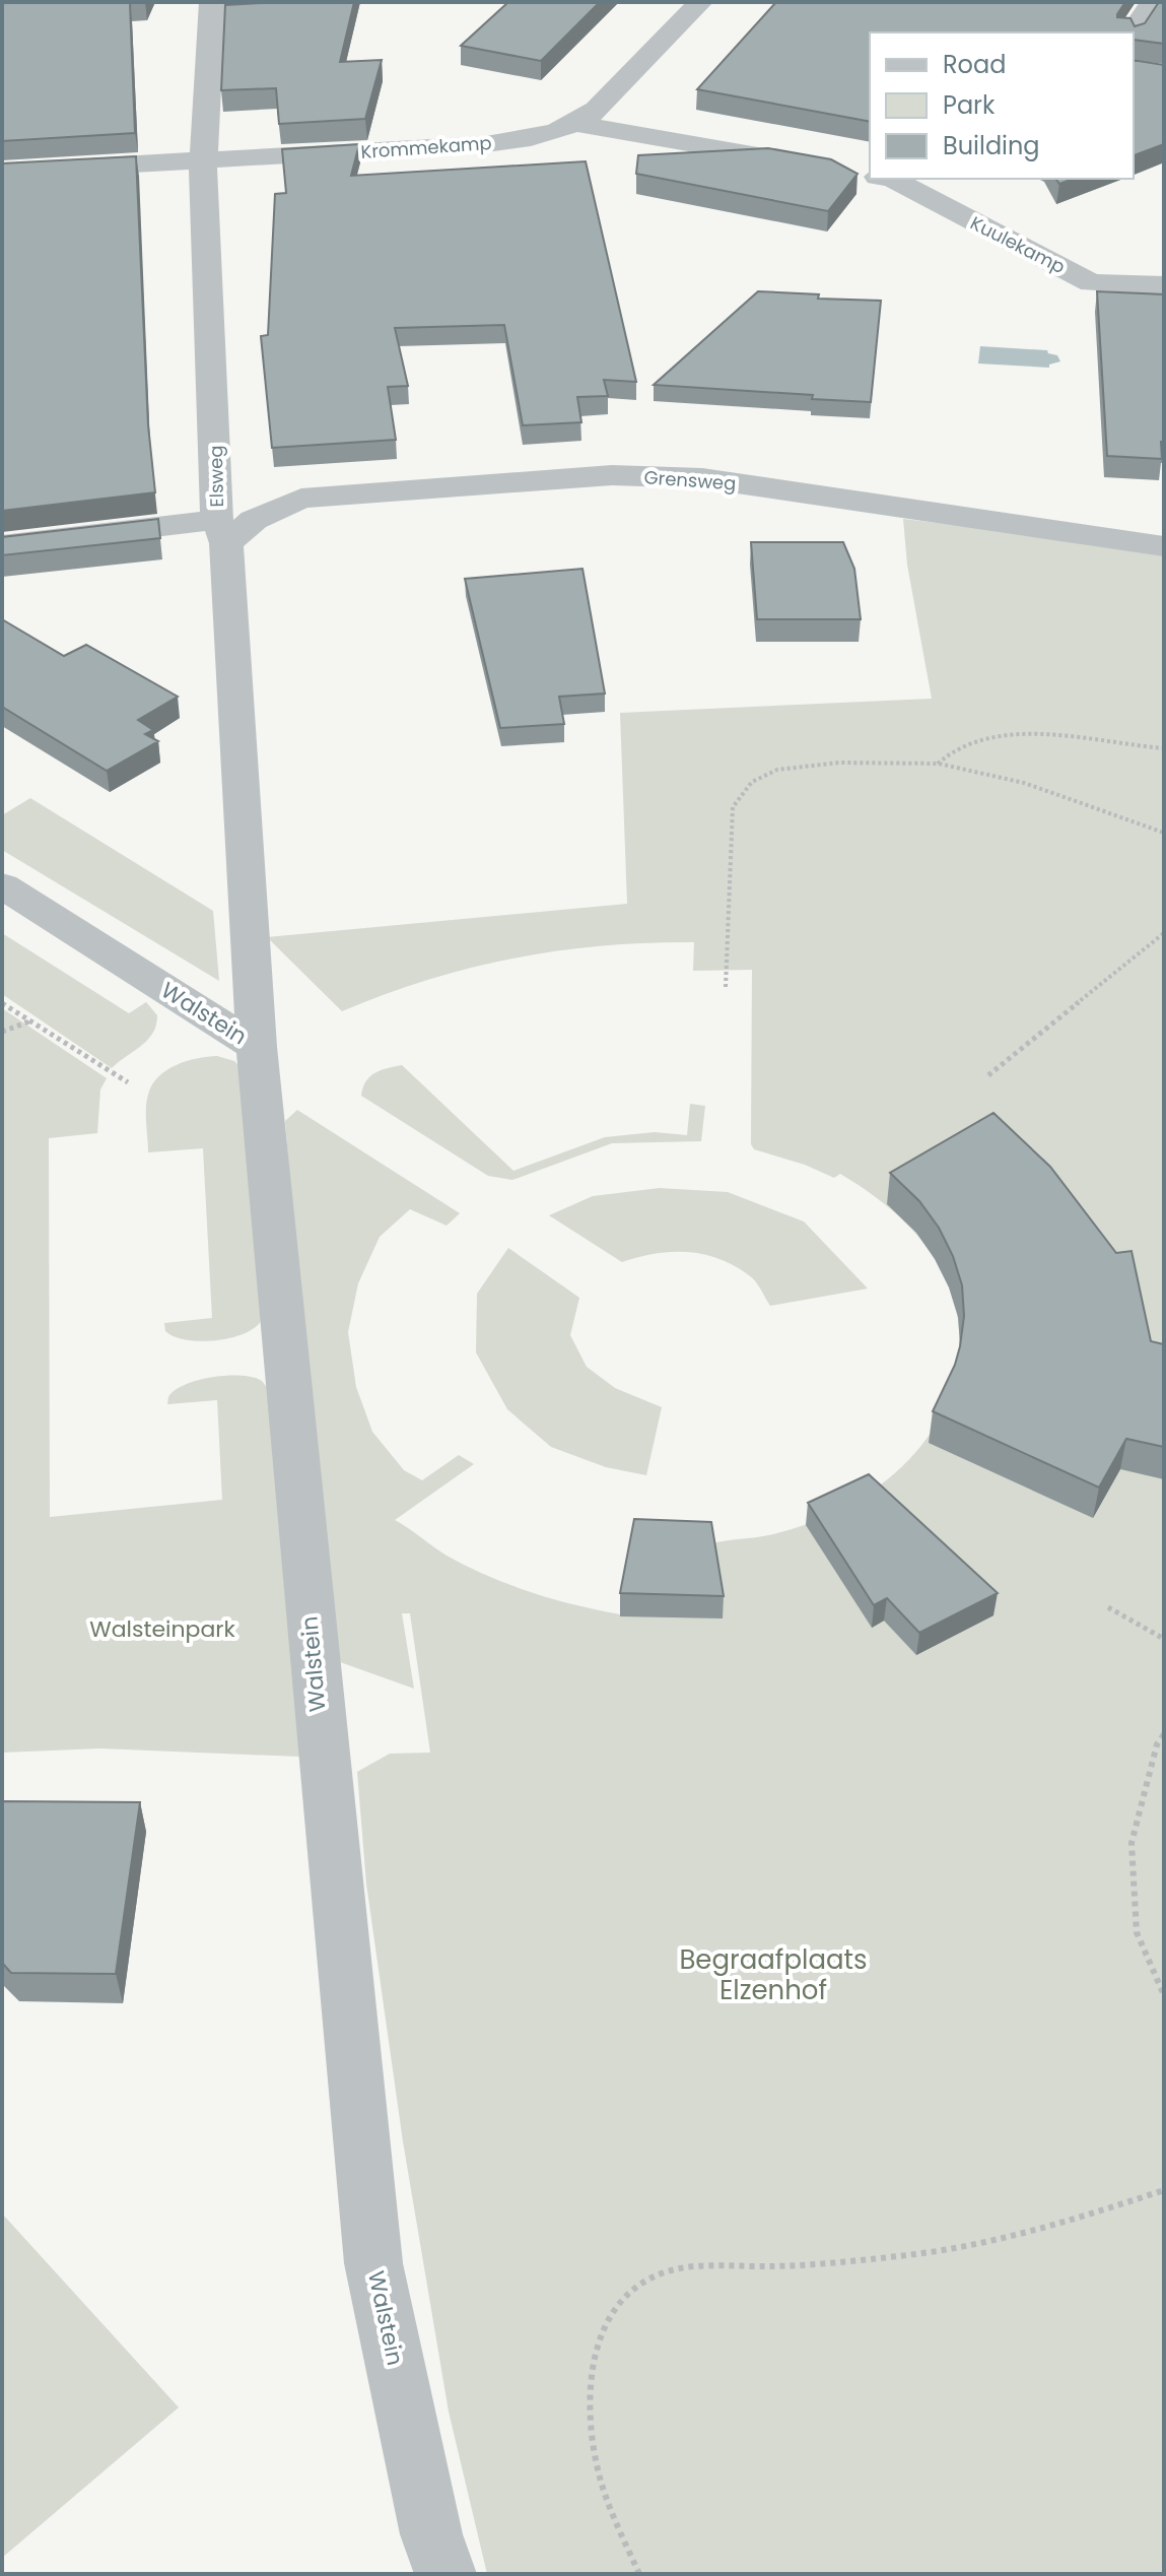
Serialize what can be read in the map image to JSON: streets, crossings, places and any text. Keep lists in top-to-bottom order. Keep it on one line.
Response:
{"streets":{"street":["Krommekamp","Kuulekamp","Elsweg","Grensweg","Walstein"]},"crossings":[["Krommekamp","Elsweg"],["Elsweg","Grensweg"],["Elsweg","Walstein"]],"parks":["Walsteinpark","Begraafplaats Elzenhof"],"legend":["Road","Park","Building"]}
